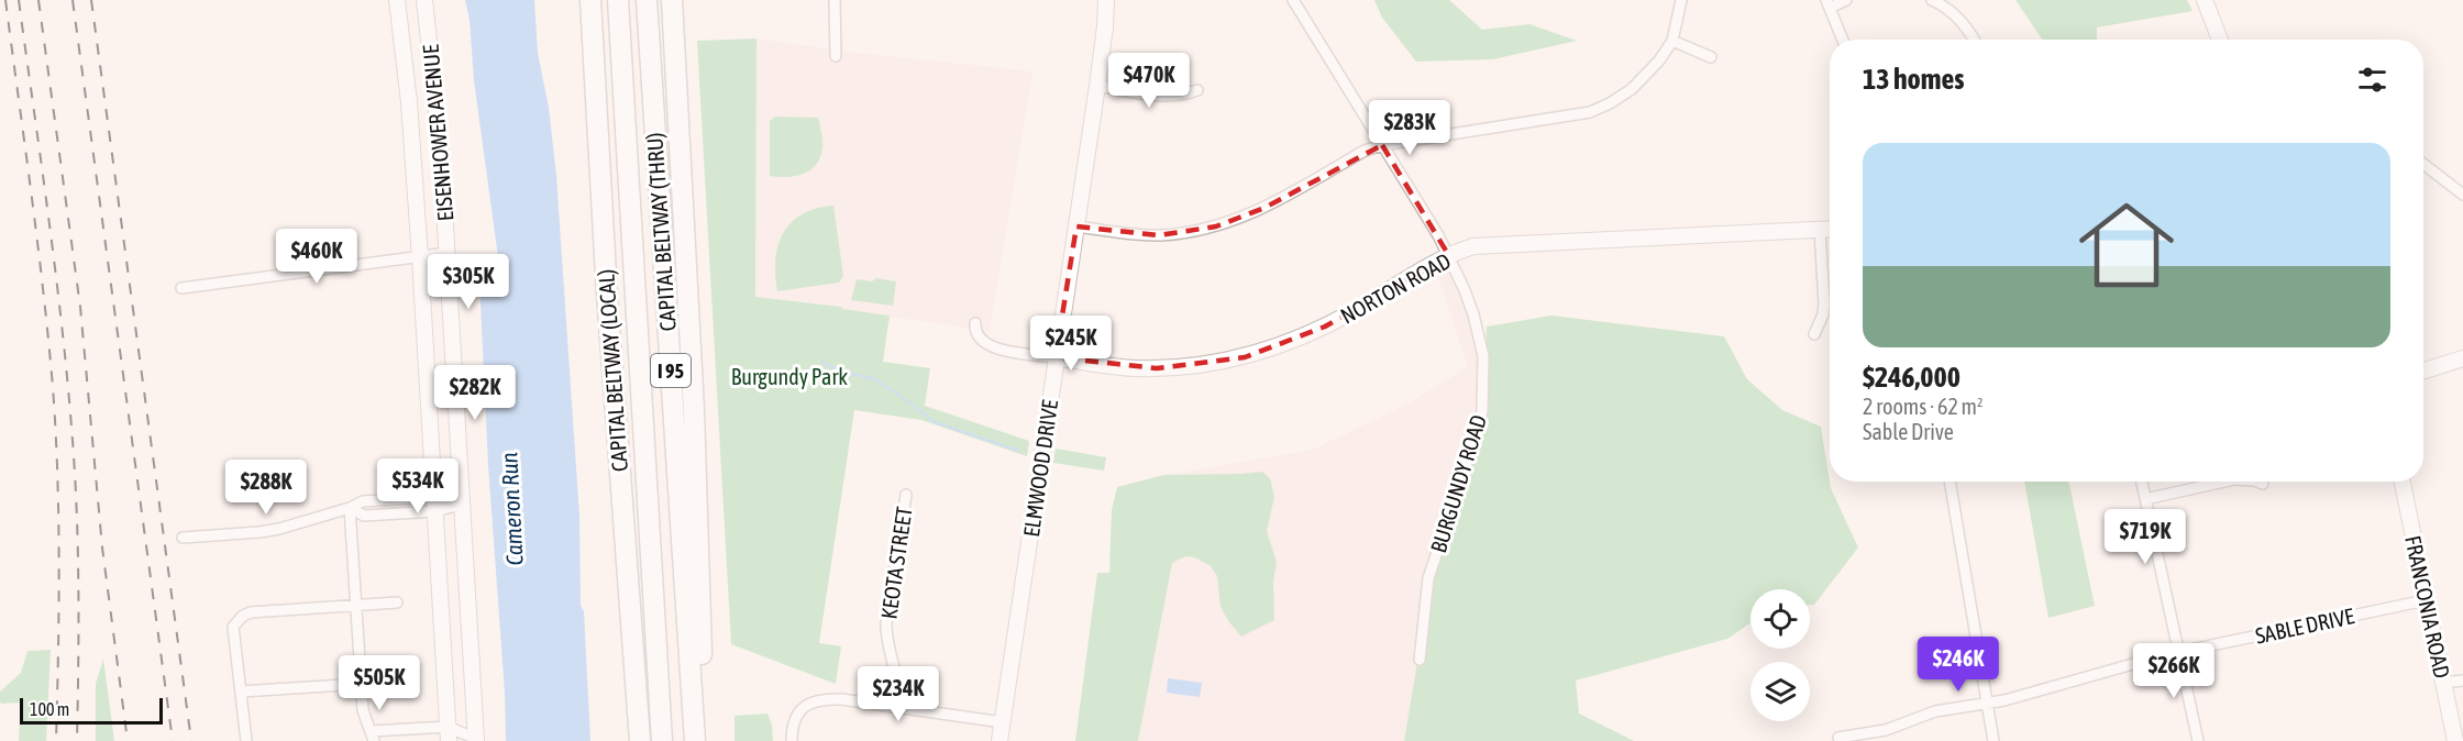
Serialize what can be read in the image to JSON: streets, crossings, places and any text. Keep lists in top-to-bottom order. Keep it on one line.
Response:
{"streets":{"highway":["CAPITAL BELTWAY (THRU)","CAPITAL BELTWAY (LOCAL)","I 95"],"main road":["EISENHOWER AVENUE","NORTON ROAD","ELMWOOD DRIVE","FRANCONIA ROAD"],"street":["BURGUNDY ROAD","KEOTA STREET","SABLE DRIVE"]},"crossings":[["NORTON ROAD","ELMWOOD DRIVE"],["NORTON ROAD","BURGUNDY ROAD"],["FRANCONIA ROAD","SABLE DRIVE"]],"water":["Cameron Run"],"parks":["Burgundy Park"],"scale_bar":"100 m","page":{"heading":"13 homes","price":["$470K","$283K","$460K","$305K","$245K","$282K","$534K","$288K","$719K","$246K","$266K","$505K","$234K"],"list":[{"name":"$246,000","note":"2 rooms · 62 m² · Sable Drive"}],"scale":"100 m"}}
